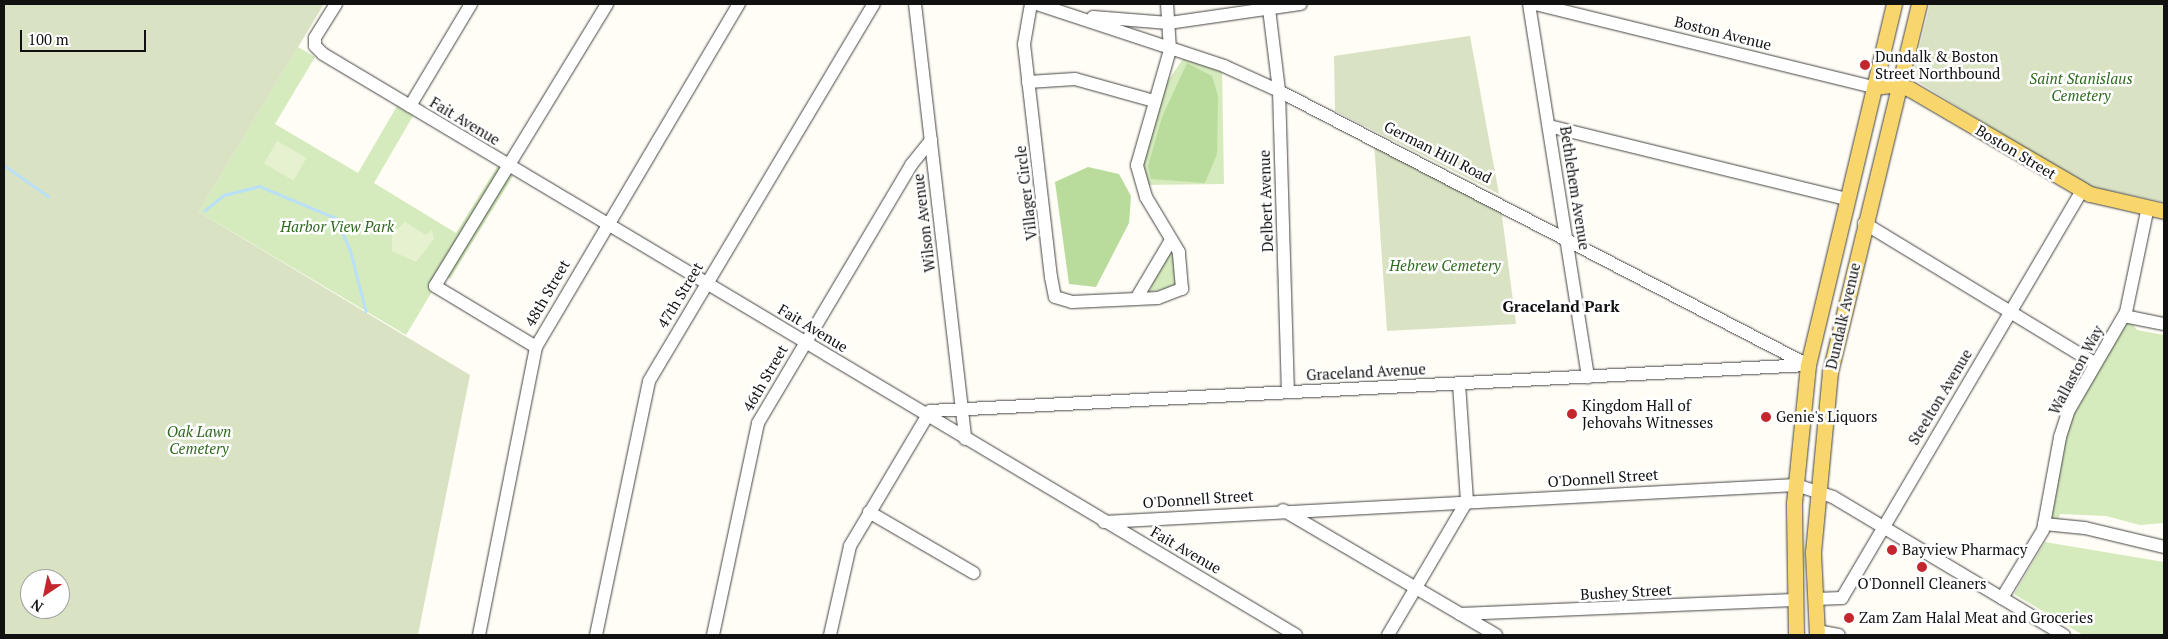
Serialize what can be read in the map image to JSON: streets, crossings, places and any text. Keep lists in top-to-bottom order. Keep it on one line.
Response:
{"streets":{"main road":["Boston Street","Dundalk Avenue"],"street":["Boston Avenue","Fait Avenue","German Hill Road","Bethlehem Avenue","Villager Circle","Delbert Avenue","Wilson Avenue","48th Street","47th Street","Wallaston Way","Graceland Avenue","46th Street","Steelton Avenue","O'Donnell Street","Bushey Street"]},"crossings":[["Boston Avenue","Dundalk Avenue"],["Fait Avenue","Wilson Avenue"],["Fait Avenue","48th Street"],["Fait Avenue","47th Street"],["Fait Avenue","Graceland Avenue"],["Fait Avenue","46th Street"],["Fait Avenue","O'Donnell Street"],["German Hill Road","Bethlehem Avenue"],["German Hill Road","Villager Circle"],["German Hill Road","Delbert Avenue"],["German Hill Road","Dundalk Avenue"],["German Hill Road","Graceland Avenue"],["Boston Street","Dundalk Avenue"],["Boston Street","Wallaston Way"],["Boston Street","Steelton Avenue"],["Bethlehem Avenue","Graceland Avenue"],["Delbert Avenue","Graceland Avenue"],["Wilson Avenue","Graceland Avenue"],["Wilson Avenue","46th Street"],["Dundalk Avenue","Graceland Avenue"],["Dundalk Avenue","Steelton Avenue"],["Dundalk Avenue","O'Donnell Street"],["Dundalk Avenue","Bushey Street"],["Wallaston Way","O'Donnell Street"],["Steelton Avenue","O'Donnell Street"]],"districts":["Graceland Park"],"parks":["Saint Stanislaus Cemetery","Harbor View Park","Hebrew Cemetery","Oak Lawn Cemetery"],"places":["Dundalk & Boston Street Northbound","Kingdom Hall of Jehovahs Witnesses","Genie's Liquors","Bayview Pharmacy","O'Donnell Cleaners","Zam Zam Halal Meat and Groceries"],"scale_bar":"100 m","north":"bottom left"}
